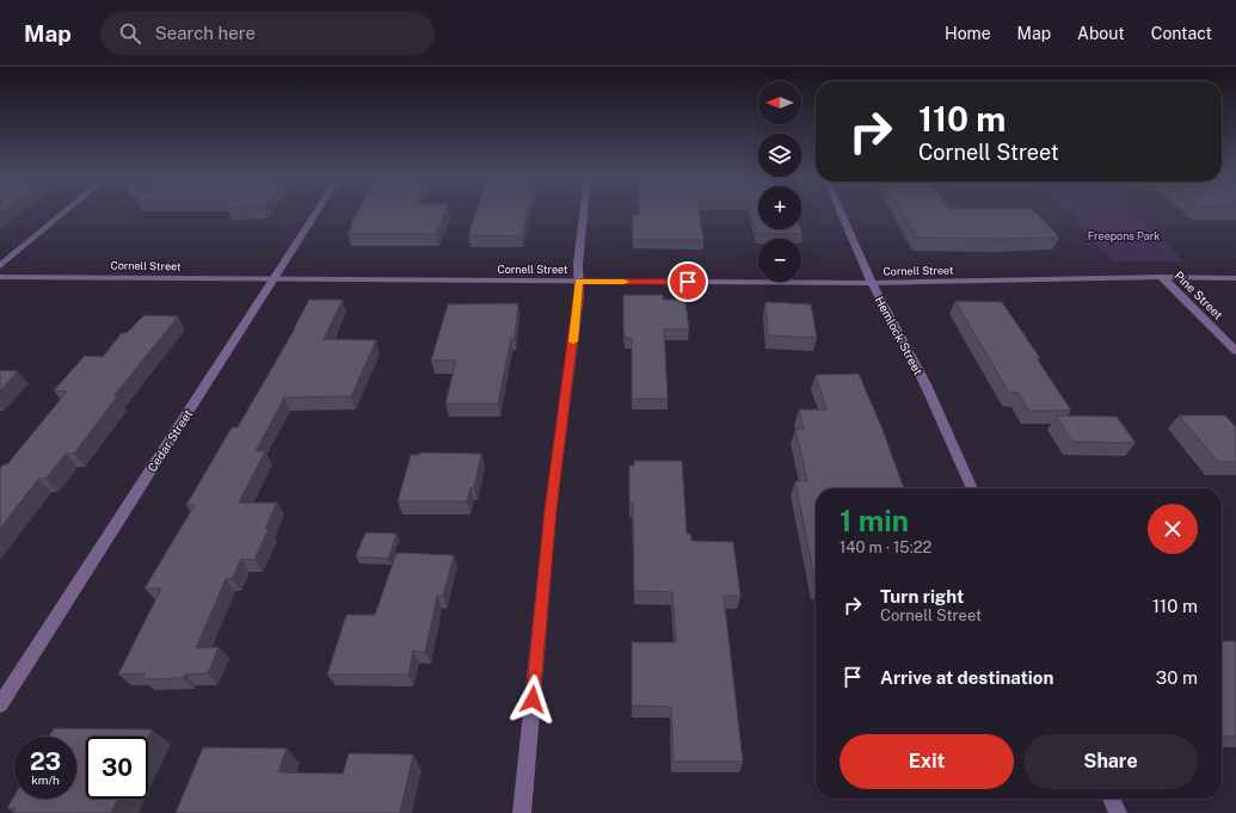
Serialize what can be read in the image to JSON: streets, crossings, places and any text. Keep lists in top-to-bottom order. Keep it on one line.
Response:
{"streets":{"street":["Cornell Street","Pine Street","Hemlock Street","Cedar Street"]},"crossings":[["Cornell Street","Pine Street"],["Cornell Street","Hemlock Street"],["Cornell Street","Cedar Street"]],"parks":["Freepons Park"],"north":"left","page":{"header":"Map","search":"Search here","nav":["Home","Map","About","Contact"],"map_buttons":["+","−"],"turn":["110 m","Cornell Street"],"heading":["1 min","140 m · 15:22"],"list":[{"name":"Turn right","note":"Cornell Street","value":"110 m"},{"name":"Arrive at destination","value":"30 m"}],"buttons":["Exit","Share"],"speed":"23 km/h","limit":"30"}}
